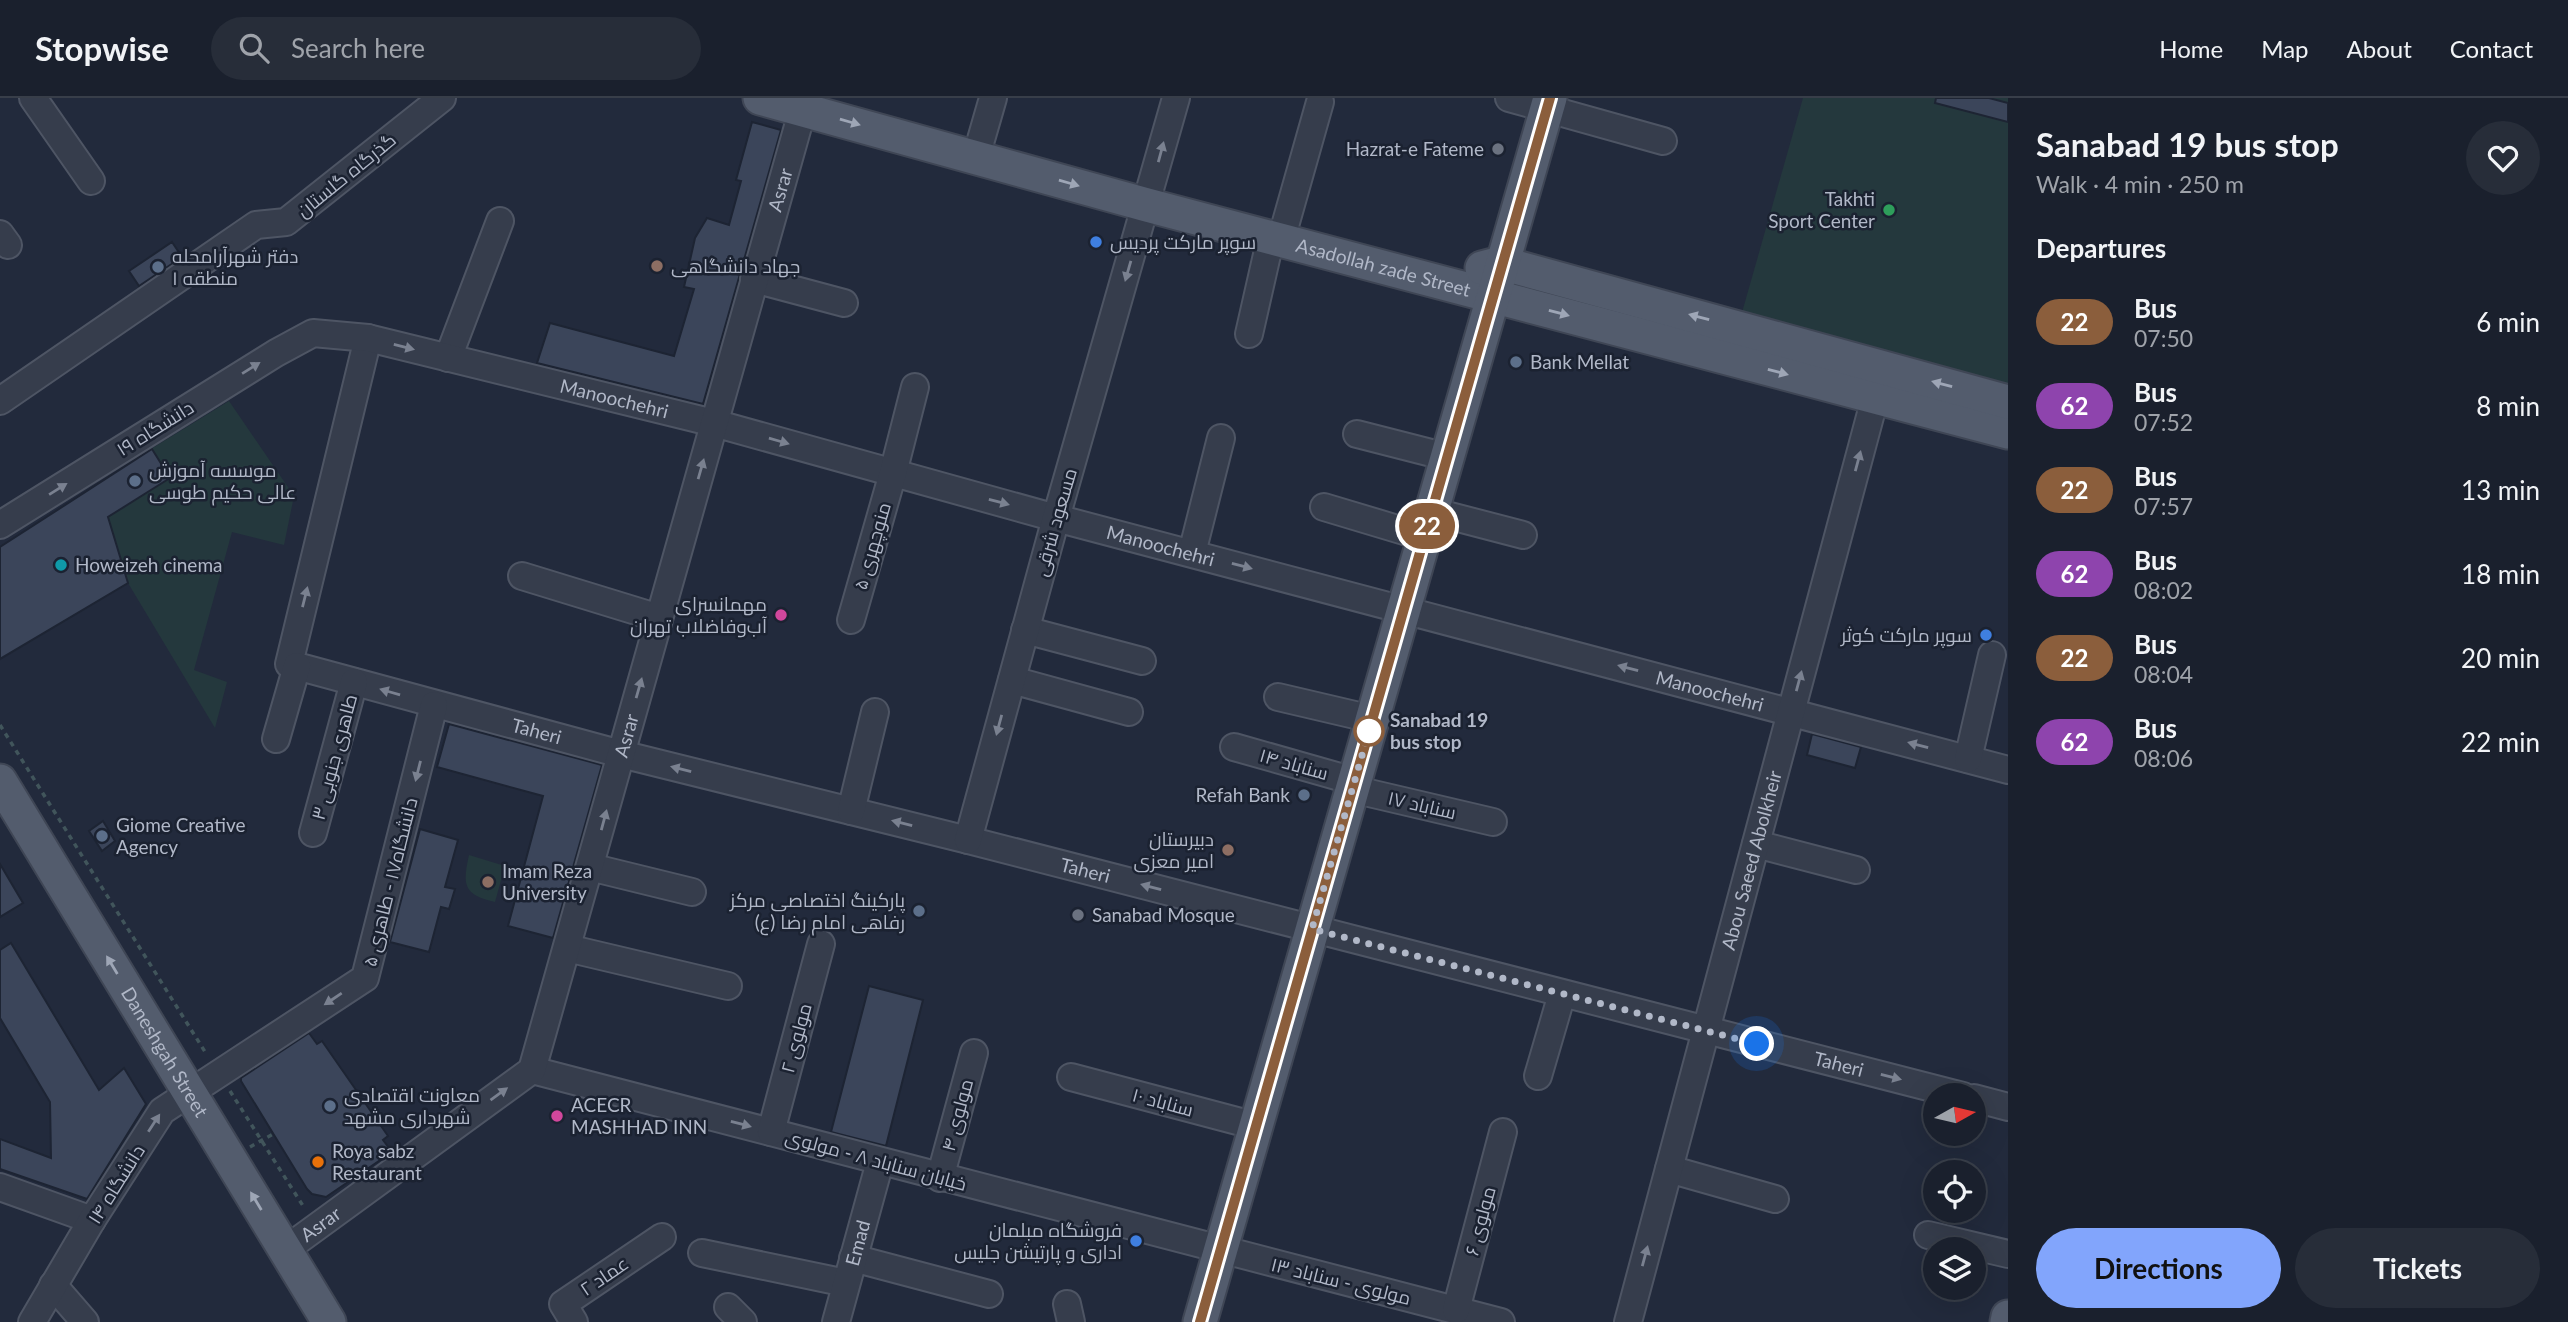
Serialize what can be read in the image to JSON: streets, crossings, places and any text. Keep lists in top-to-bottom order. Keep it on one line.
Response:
{"streets":{"main road":["Asadollah zade Street","Daneshgah Street"],"street":["گذرگاه گلستان","Asrar","Manoochehri","دانشگاه ۱۹","مسعود شرقی","منوچهری ۵","Taheri","طاهری جنوبی ۳","سناباد ۱۴","سناباد ۱۷","Abou Saeed Abolkheir","دانشگاه۱۷ - طاهری ۵","مولوی ۲","سناباد ۱۰","مولوی ۴","خیابان سناباد ۸ - مولوی","دانشگاه ۱۴","مولوی ۶","Emad","عماد ۲","مولوی - سناباد ۱۳"]},"crossings":[["Asrar","Asadollah zade Street"],["Asrar","Manoochehri"],["Asrar","Taheri"],["Asrar","Daneshgah Street"],["Asrar","خیابان سناباد ۸ - مولوی"],["Asadollah zade Street","مسعود شرقی"],["Asadollah zade Street","Abou Saeed Abolkheir"],["Manoochehri","دانشگاه ۱۹"],["Manoochehri","مسعود شرقی"],["Manoochehri","منوچهری ۵"],["Manoochehri","Abou Saeed Abolkheir"],["مسعود شرقی","Taheri"],["Taheri","طاهری جنوبی ۳"],["Taheri","Abou Saeed Abolkheir"],["Taheri","دانشگاه۱۷ - طاهری ۵"],["سناباد ۱۴","سناباد ۱۷"],["دانشگاه۱۷ - طاهری ۵","Daneshgah Street"],["دانشگاه۱۷ - طاهری ۵","دانشگاه ۱۴"],["مولوی ۲","خیابان سناباد ۸ - مولوی"],["Daneshgah Street","دانشگاه ۱۴"],["مولوی ۴","خیابان سناباد ۸ - مولوی"],["خیابان سناباد ۸ - مولوی","Emad"],["خیابان سناباد ۸ - مولوی","مولوی - سناباد ۱۳"],["مولوی ۶","مولوی - سناباد ۱۳"]],"one_way":["Asrar","دانشگاه ۱۹","Abou Saeed Abolkheir","دانشگاه۱۷ - طاهری ۵","Daneshgah Street","دانشگاه ۱۴"],"places":["Hazrat-e Fateme","Takhti Sport Center","سوپر مارکت پردیس","جهاد دانشگاهی","دفتر شهرآرامحله منطقه ۱","Bank Mellat","موسسه آموزش عالی حکیم طوسی","Howeizeh cinema","مهمانسرای آب‌و‌فاضلاب تهران","سوپر مارکت کوثر","Sanabad 19 bus stop","Refah Bank","Giome Creative Agency","دبیرستان امیر معزی","Imam Reza University","پارکینگ اختصاصی مرکز رفاهی امام رضا (ع)","Sanabad Mosque","معاونت اقتصادی شهرداری مشهد","ACECR MASHHAD INN","Roya sabz Restaurant","فروشگاه مبلمان اداری و پارتیشن جلیس"],"lines":["bus line 22"],"north":"right","page":{"header":"Stopwise","search":"Search here","nav":["Home","Map","About","Contact"],"on_map":"22","heading":[["Sanabad 19 bus stop","Walk · 4 min · 250 m"],"Departures"],"list":[{"mark":"22","name":"Bus","note":"07:50","value":"6 min"},{"mark":"62","name":"Bus","note":"07:52","value":"8 min"},{"mark":"22","name":"Bus","note":"07:57","value":"13 min"},{"mark":"62","name":"Bus","note":"08:02","value":"18 min"},{"mark":"22","name":"Bus","note":"08:04","value":"20 min"},{"mark":"62","name":"Bus","note":"08:06","value":"22 min"}],"buttons":["Directions","Tickets"]}}
